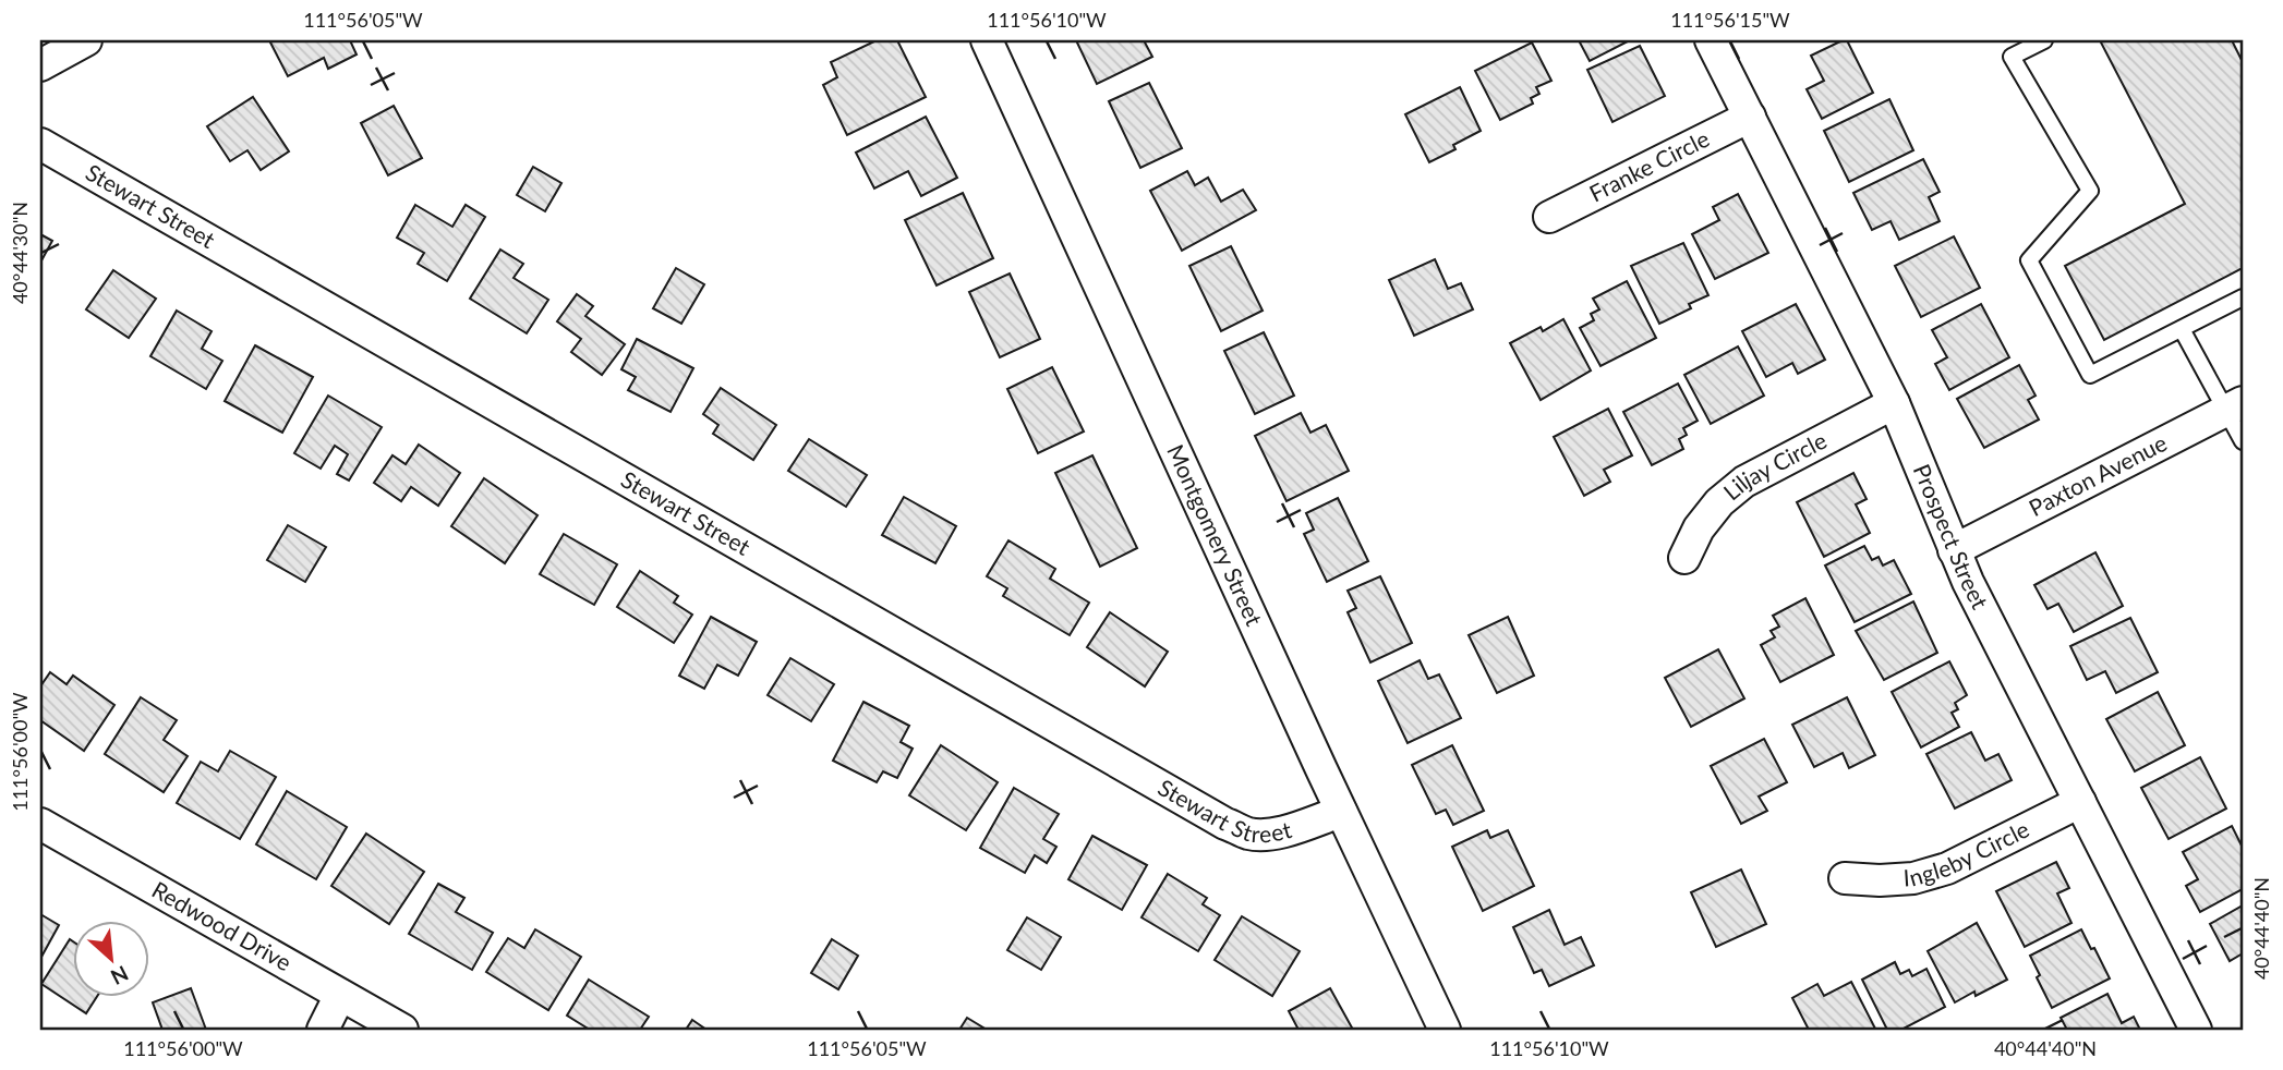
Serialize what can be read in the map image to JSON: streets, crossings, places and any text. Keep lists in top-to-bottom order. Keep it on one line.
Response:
{"streets":{"street":["Franke Circle","Stewart Street","Liljay Circle","Paxton Avenue","Montgomery Street","Prospect Street","Ingleby Circle","Redwood Drive"]},"crossings":[["Franke Circle","Prospect Street"],["Stewart Street","Montgomery Street"],["Liljay Circle","Prospect Street"],["Paxton Avenue","Prospect Street"],["Prospect Street","Ingleby Circle"]],"north":"bottom right","coordinates":["111°56'05\"W","111°56'10\"W","111°56'15\"W","40°44'30\"N","111°56'00\"W","40°44'40\"N"]}
